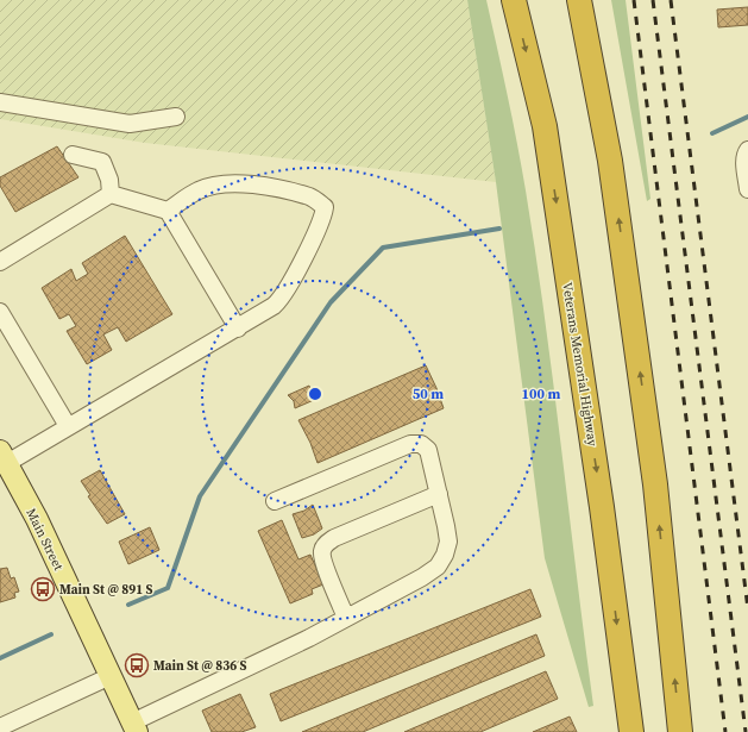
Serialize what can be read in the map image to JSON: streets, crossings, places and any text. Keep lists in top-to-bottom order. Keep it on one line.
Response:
{"streets":{"highway":["Veterans Memorial Highway"],"main road":["Main Street"]},"places":{"bus stop":["Main St @ 891 S","Main St @ 836 S"]},"rings":["50 m","100 m"]}
